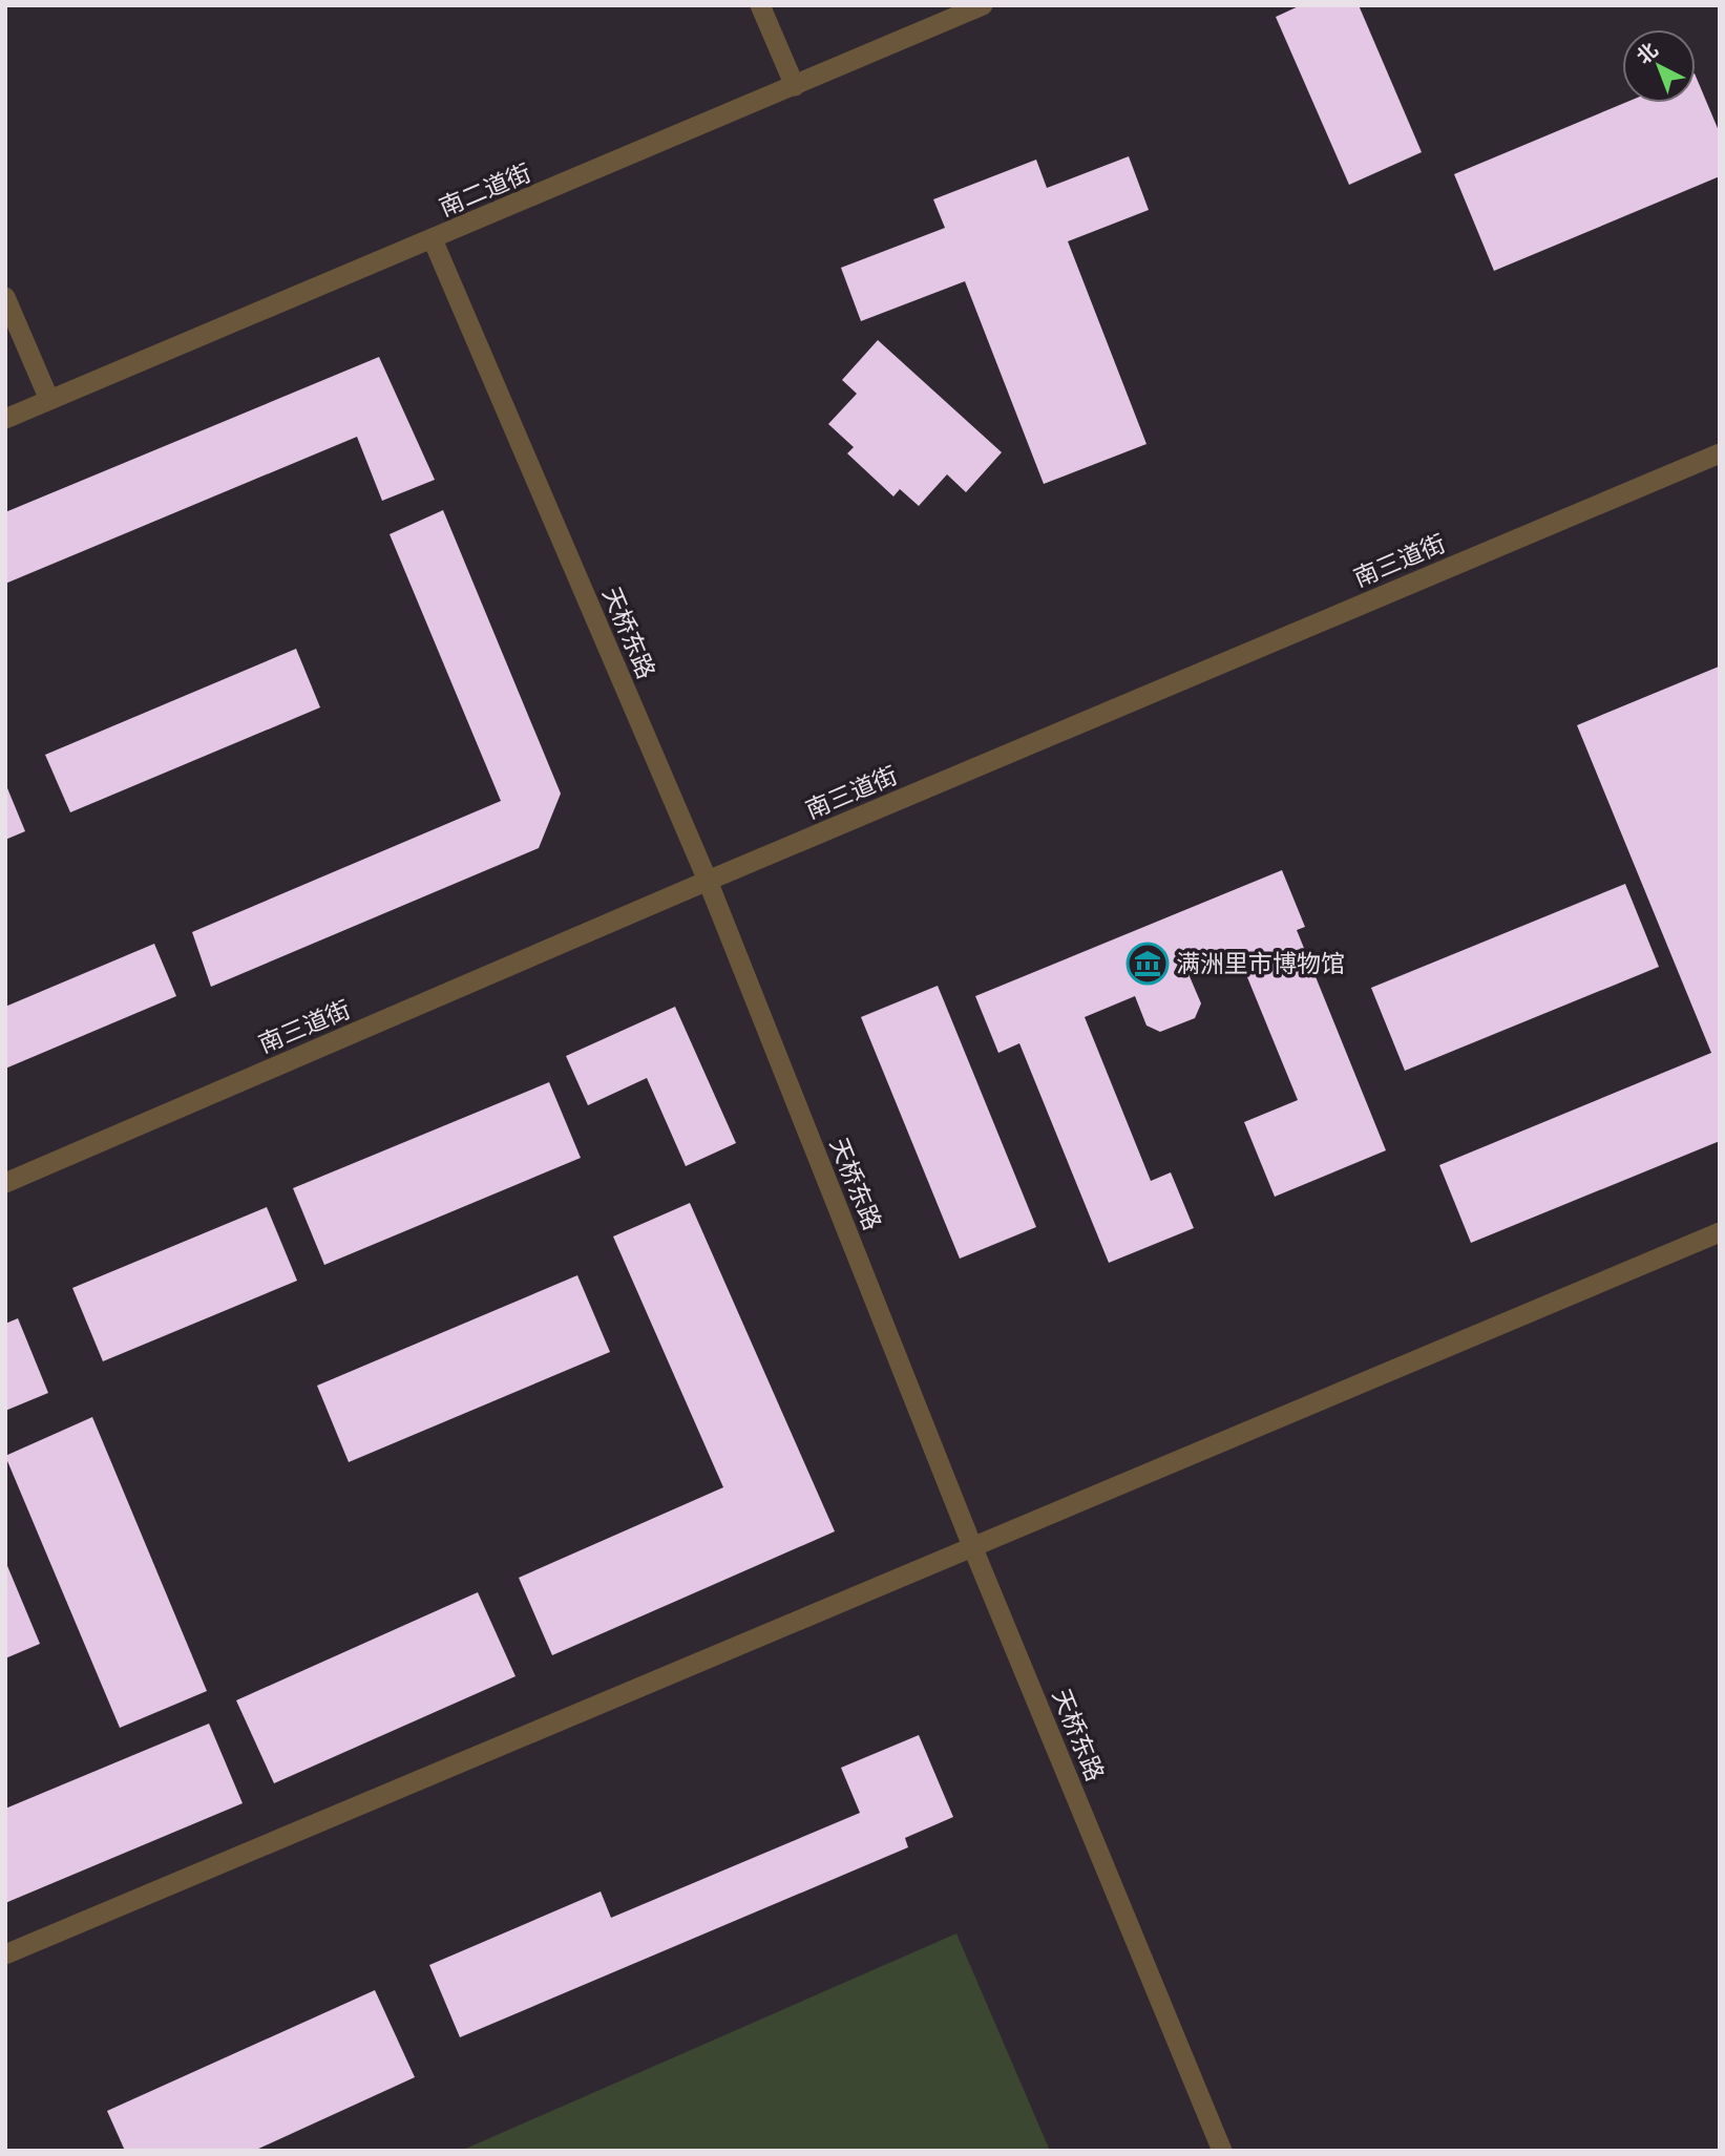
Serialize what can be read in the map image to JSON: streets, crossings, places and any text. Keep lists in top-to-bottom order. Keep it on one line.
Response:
{"streets":{"street":["南二道街","南三道街","天桥东路"]},"crossings":[["南二道街","天桥东路"],["南三道街","天桥东路"]],"places":{"museum":["满洲里市博物馆"]},"north":"top left"}
